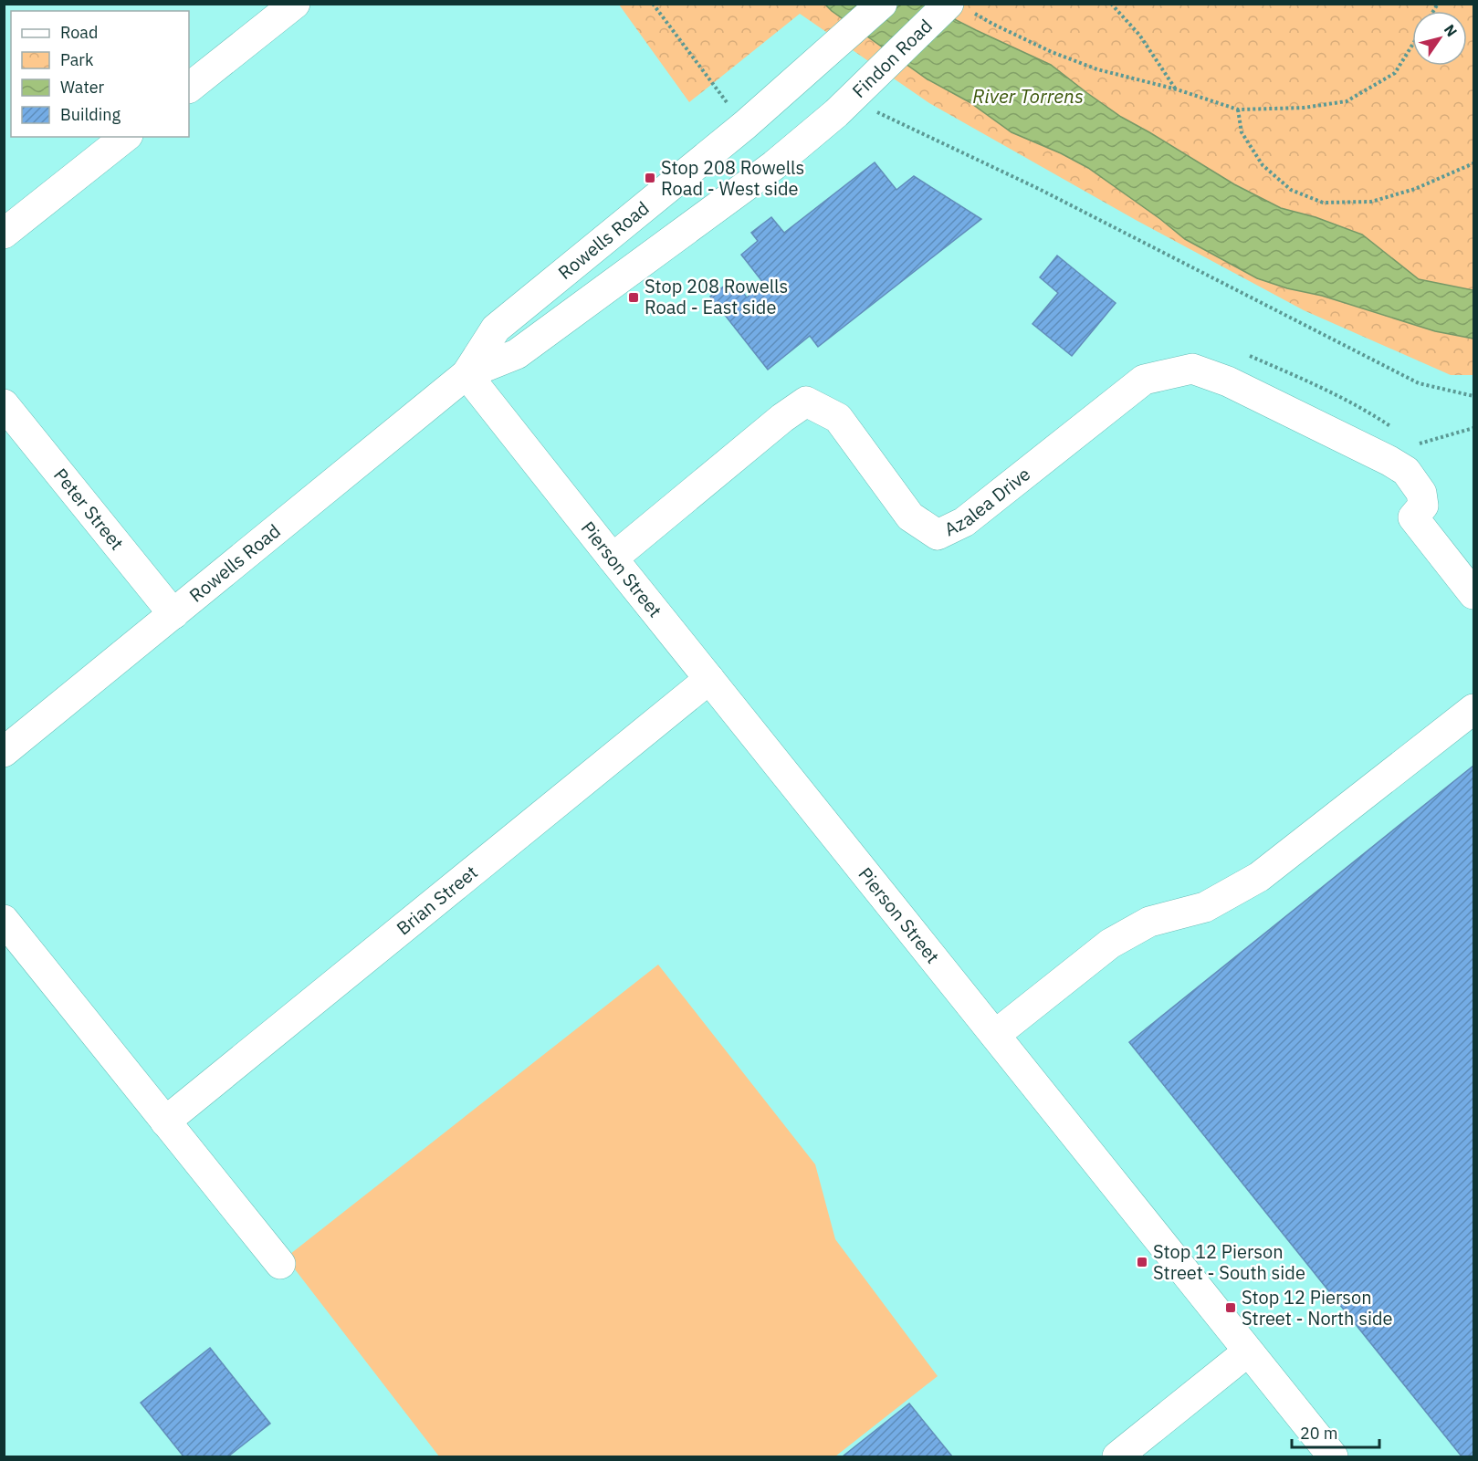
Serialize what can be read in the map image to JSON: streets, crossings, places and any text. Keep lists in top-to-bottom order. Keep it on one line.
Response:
{"streets":{"street":["Findon Road","Rowells Road","Azalea Drive","Peter Street","Pierson Street","Brian Street"]},"crossings":[["Findon Road","Rowells Road"],["Rowells Road","Peter Street"],["Rowells Road","Pierson Street"],["Azalea Drive","Pierson Street"],["Pierson Street","Brian Street"]],"water":["River Torrens"],"places":{"transit":["Stop 208 Rowells Road - West side","Stop 208 Rowells Road - East side","Stop 12 Pierson Street - South side","Stop 12 Pierson Street - North side"]},"legend":["Road","Park","Water","Building"],"scale_bar":"20 m","north":"top right"}
